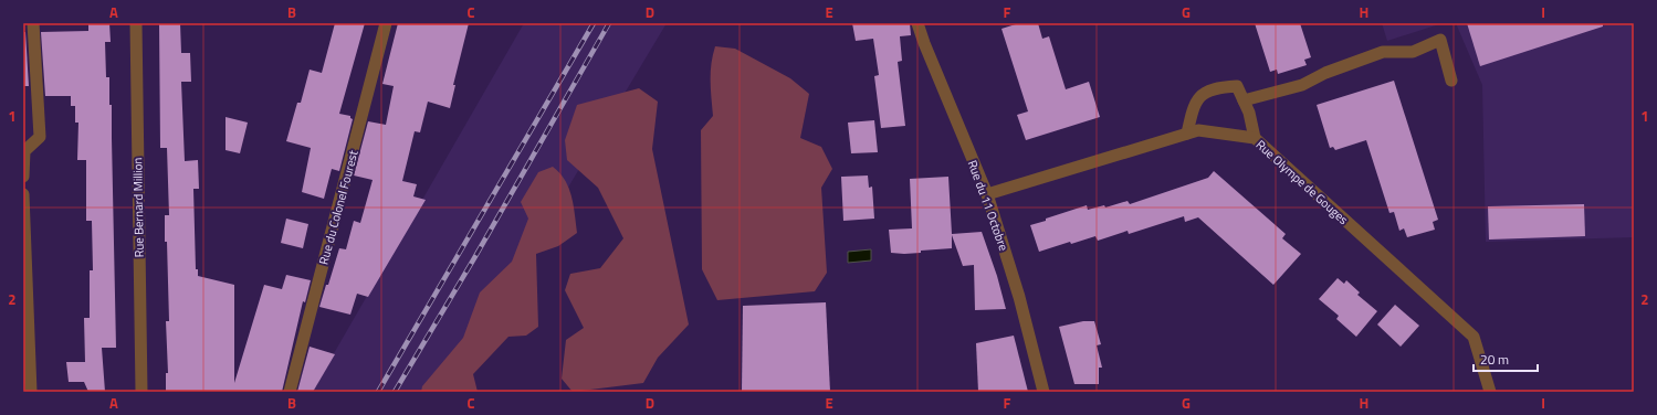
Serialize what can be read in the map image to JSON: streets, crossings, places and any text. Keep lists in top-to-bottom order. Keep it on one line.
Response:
{"streets":{"street":["Rue Olympe de Gouges","Rue du 11 Octobre","Rue Bernard Million","Rue du Colonel Fourest"]},"crossings":[["Rue Olympe de Gouges","Rue du 11 Octobre"]],"scale_bar":"20 m","grid":{"columns":["A","B","C","D","E","F","G","H","I"],"rows":["1","2"]}}
